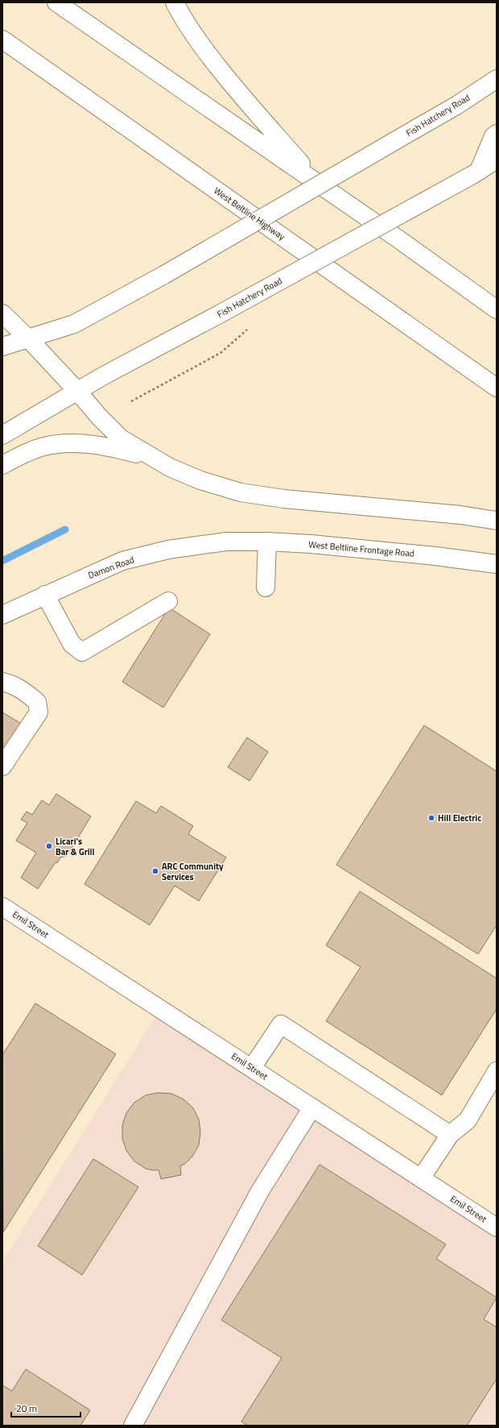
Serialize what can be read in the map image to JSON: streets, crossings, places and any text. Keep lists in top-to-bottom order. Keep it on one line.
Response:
{"streets":{"main road":["Fish Hatchery Road","West Beltline Highway","West Beltline Frontage Road","Damon Road","Emil Street"]},"crossings":[["West Beltline Frontage Road","Damon Road"]],"places":["Hill Electric","Licari's Bar & Grill","ARC Community Services"],"scale_bar":"20 m"}
